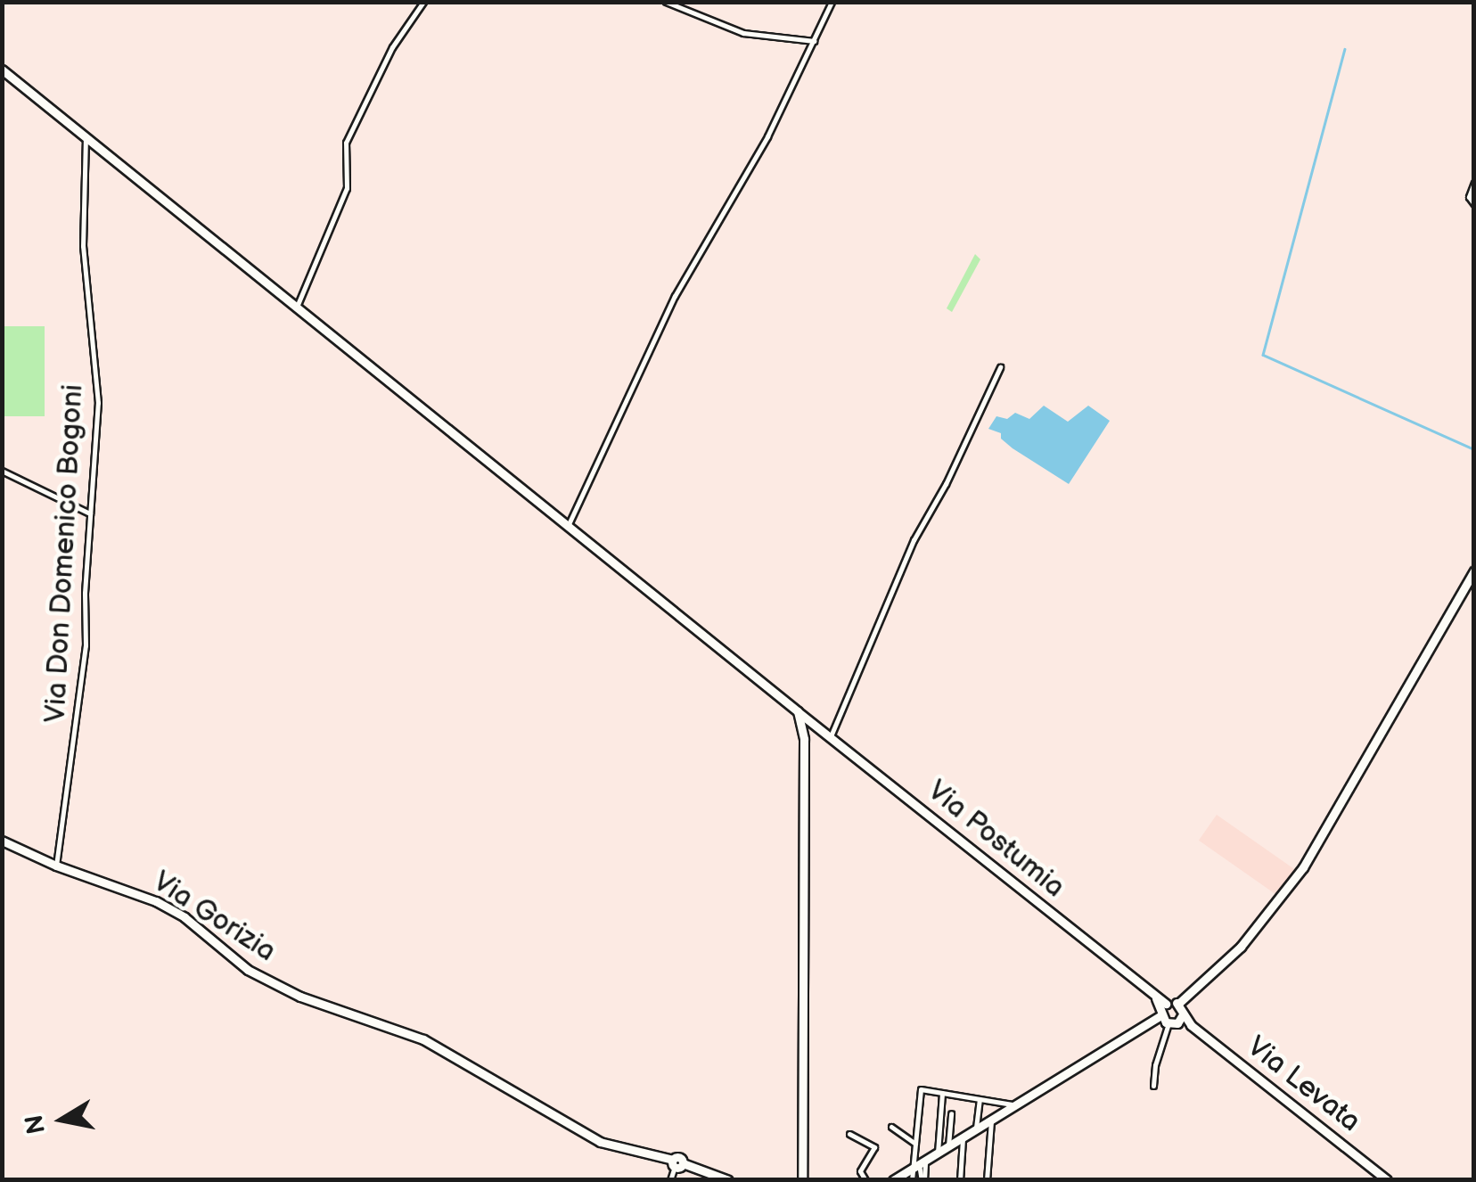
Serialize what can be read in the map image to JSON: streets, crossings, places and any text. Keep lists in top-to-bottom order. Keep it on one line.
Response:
{"streets":{"main road":["Via Postumia","Via Gorizia","Via Levata"],"street":["Via Don Domenico Bogoni"]},"crossings":[["Via Don Domenico Bogoni","Via Postumia"],["Via Don Domenico Bogoni","Via Gorizia"]],"north":"left"}
